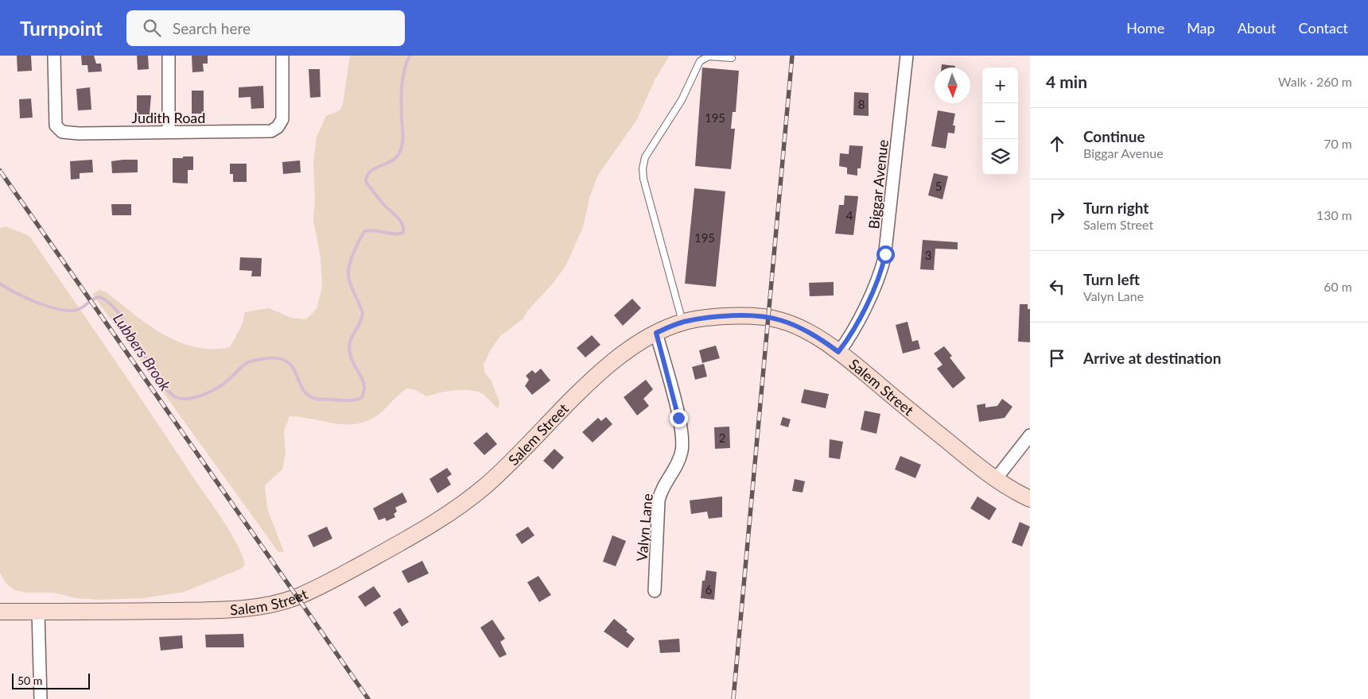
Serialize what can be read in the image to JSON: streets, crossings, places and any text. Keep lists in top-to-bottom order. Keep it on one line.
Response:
{"streets":{"street":["Judith Road","Biggar Avenue","Salem Street","Valyn Lane"]},"crossings":[["Biggar Avenue","Salem Street"],["Salem Street","Valyn Lane"]],"water":["Lubbers Brook"],"house_numbers":["8","195","5","4","195","3","2","6"],"scale_bar":"50 m","north":"bottom","page":{"header":"Turnpoint","search":"Search here","nav":["Home","Map","About","Contact"],"heading":["4 min","Walk · 260 m"],"map_buttons":["+","−"],"list":[["Continue","Biggar Avenue","70 m"],["Turn right","Salem Street","130 m"],["Turn left","Valyn Lane","60 m"],"Arrive at destination"],"scale":"50 m"}}
